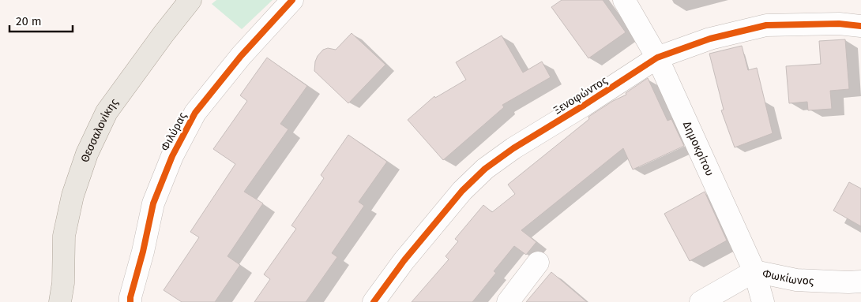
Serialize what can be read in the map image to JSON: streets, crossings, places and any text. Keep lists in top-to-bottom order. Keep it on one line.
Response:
{"streets":{"main road":["Θεσσαλονίκης"],"street":["Ξενοφώντος","Φιλύρας","Δημοκρίτου","Φωκίωνος"]},"crossings":[["Ξενοφώντος","Δημοκρίτου"],["Δημοκρίτου","Φωκίωνος"]],"scale_bar":"20 m"}
